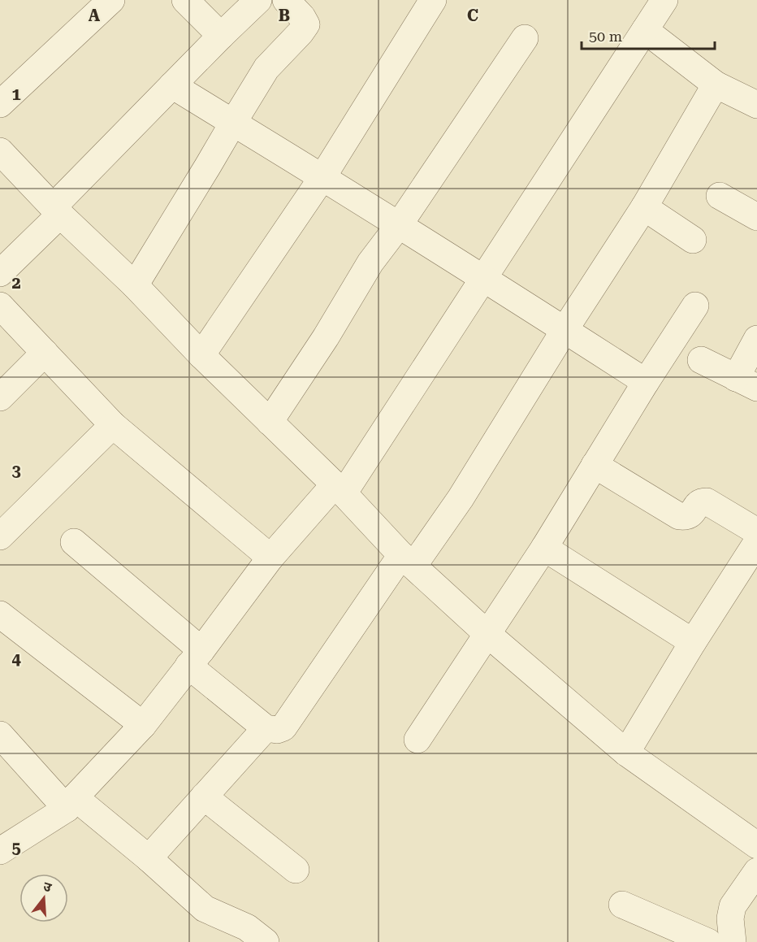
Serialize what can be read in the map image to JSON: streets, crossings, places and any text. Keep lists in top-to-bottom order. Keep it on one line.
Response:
{"scale_bar":"50 m","north":"top","grid":{"columns":["A","B","C"],"rows":["1","2","3","4","5"]}}
